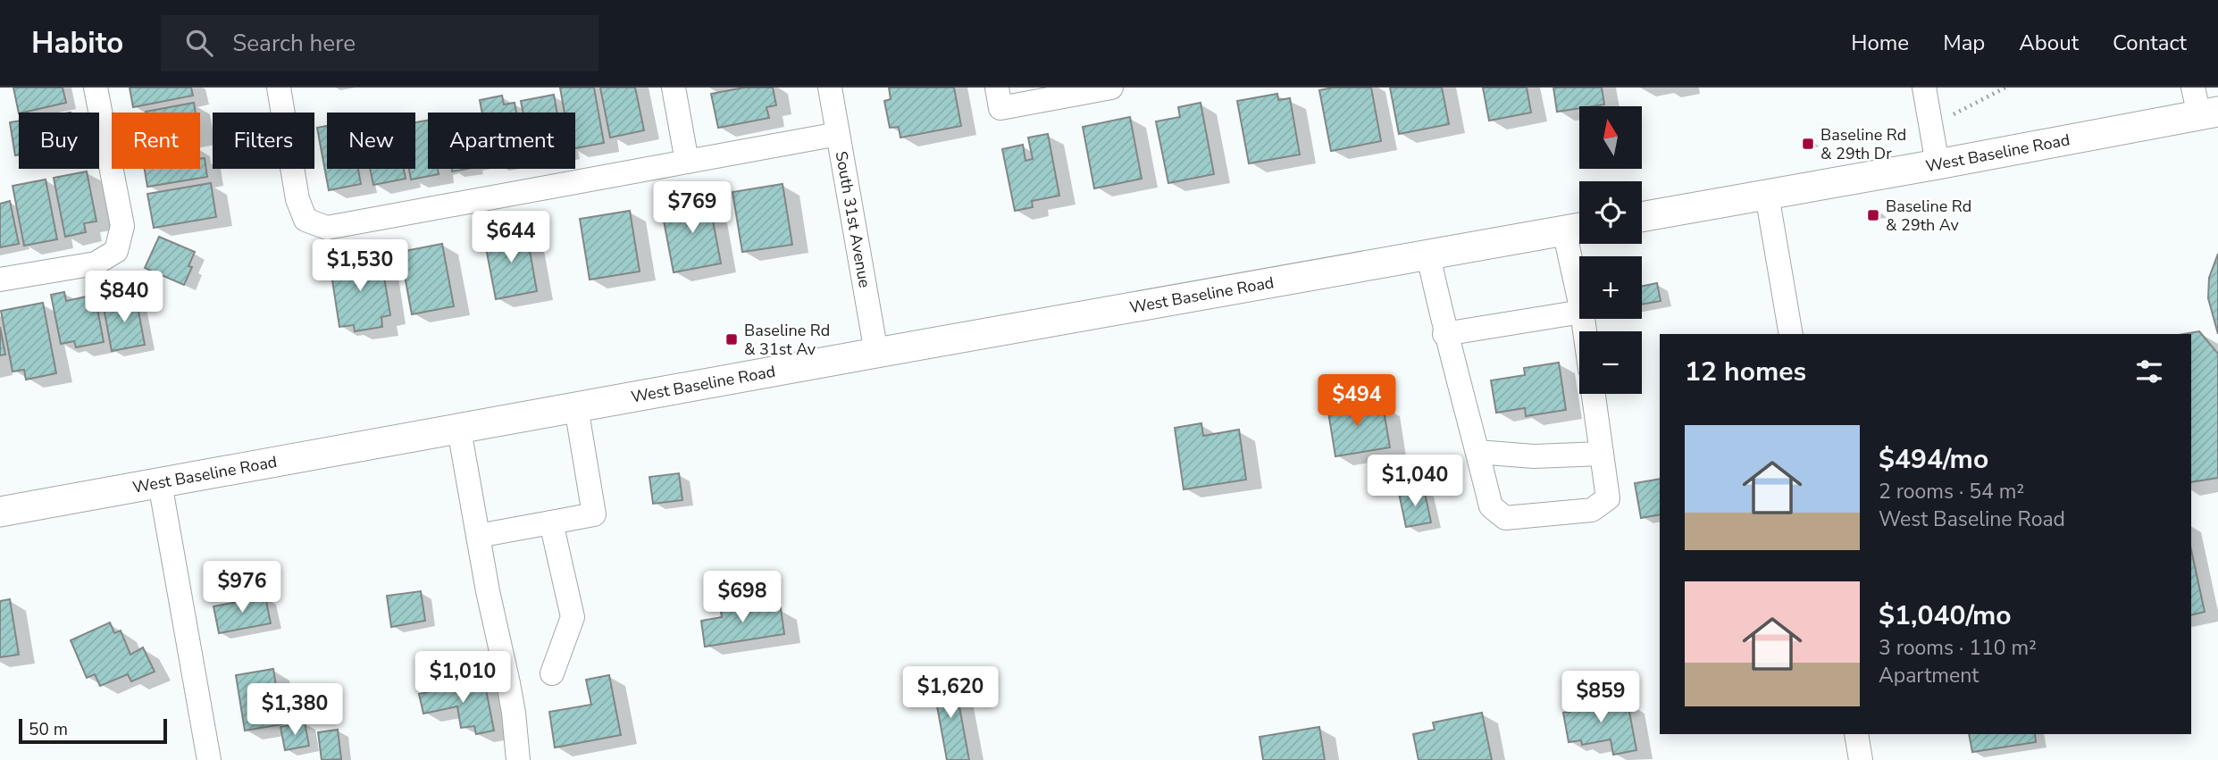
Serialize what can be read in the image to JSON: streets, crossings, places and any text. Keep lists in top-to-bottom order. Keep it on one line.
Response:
{"streets":{"main road":["West Baseline Road"],"street":["South 31st Avenue"]},"crossings":[["West Baseline Road","South 31st Avenue"]],"places":{"transit":["Baseline Rd & 29th Dr","Baseline Rd & 29th Av","Baseline Rd & 31st Av"]},"scale_bar":"50 m","north":"top","page":{"header":"Habito","search":"Search here","nav":["Home","Map","About","Contact"],"map_buttons":["+","−"],"chip":["Buy","Rent","Filters","New","Apartment"],"price":["$769","$644","$1,530","$840","$494","$1,040","$976","$698","$1,010","$1,620","$859","$1,380"],"heading":"12 homes","list":[{"name":"$494/mo","note":"2 rooms · 54 m² · West Baseline Road"},{"name":"$1,040/mo","note":"3 rooms · 110 m² · Apartment"}],"scale":"50 m"}}
